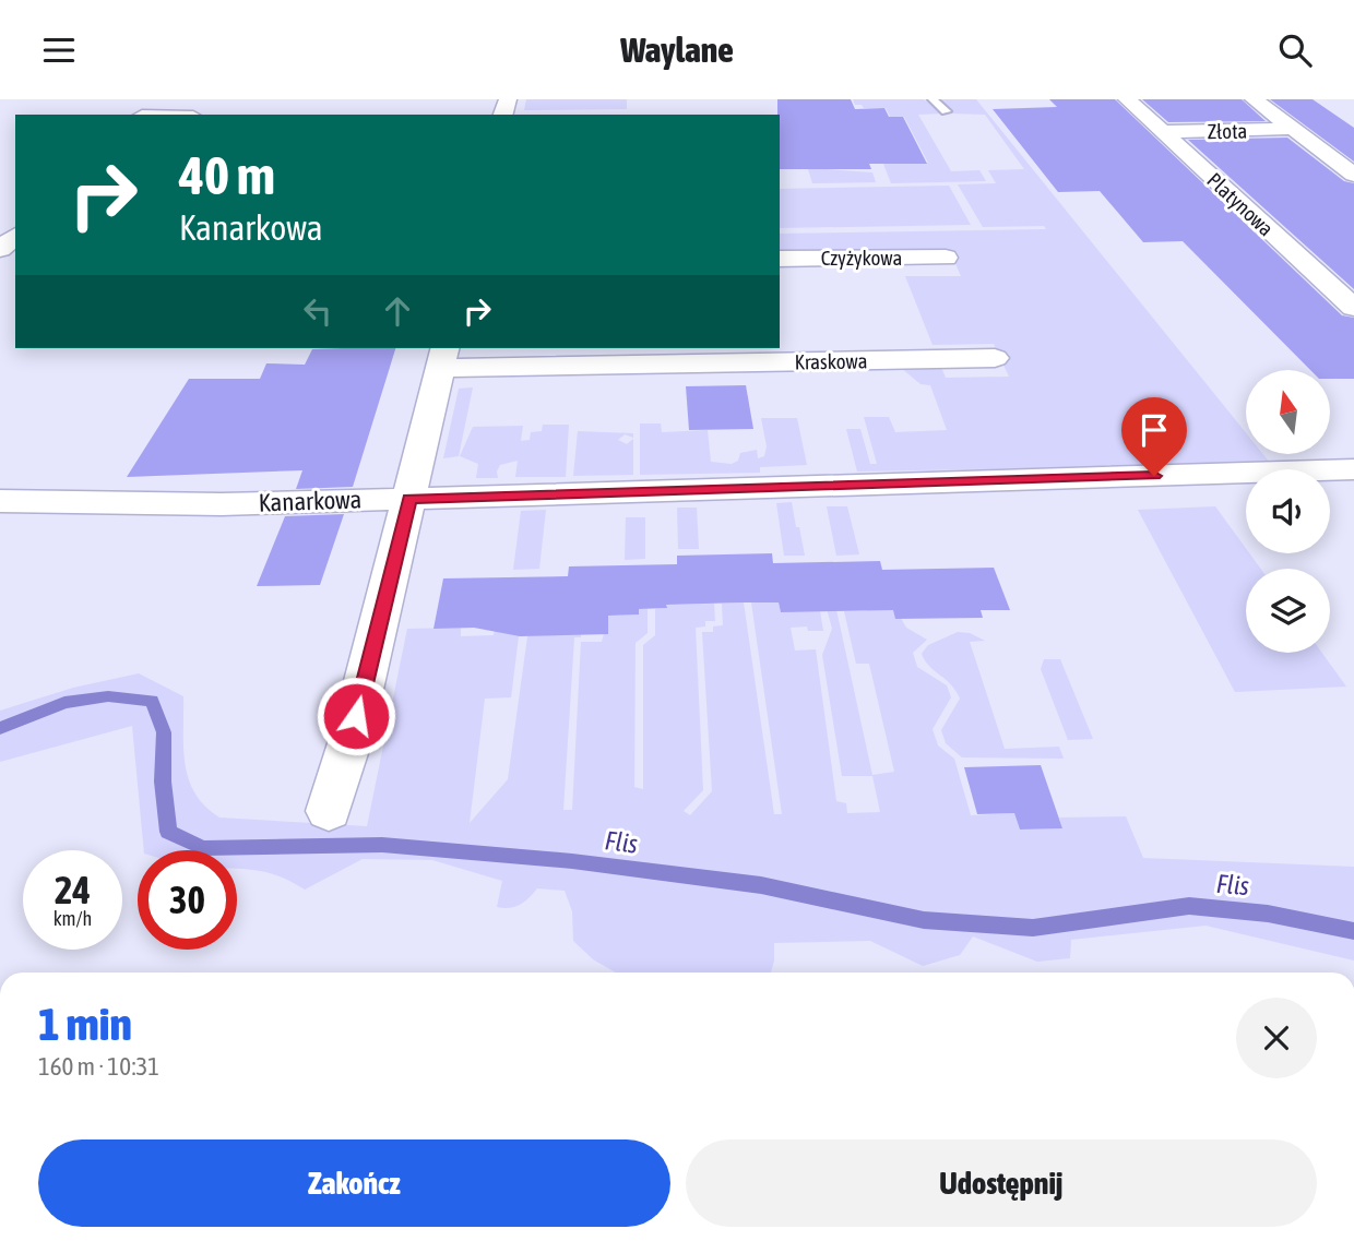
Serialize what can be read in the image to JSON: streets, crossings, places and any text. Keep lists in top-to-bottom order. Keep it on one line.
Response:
{"streets":{"street":["Złota","Platynowa","Czyżykowa","Kraskowa","Kanarkowa"]},"crossings":[["Złota","Platynowa"]],"water":["Flis"],"north":"top","page":{"header":"Waylane","turn":["40 m","Kanarkowa"],"speed":"24 km/h","limit":"30","heading":["1 min","160 m · 10:31"],"buttons":["Zakończ","Udostępnij"]}}
